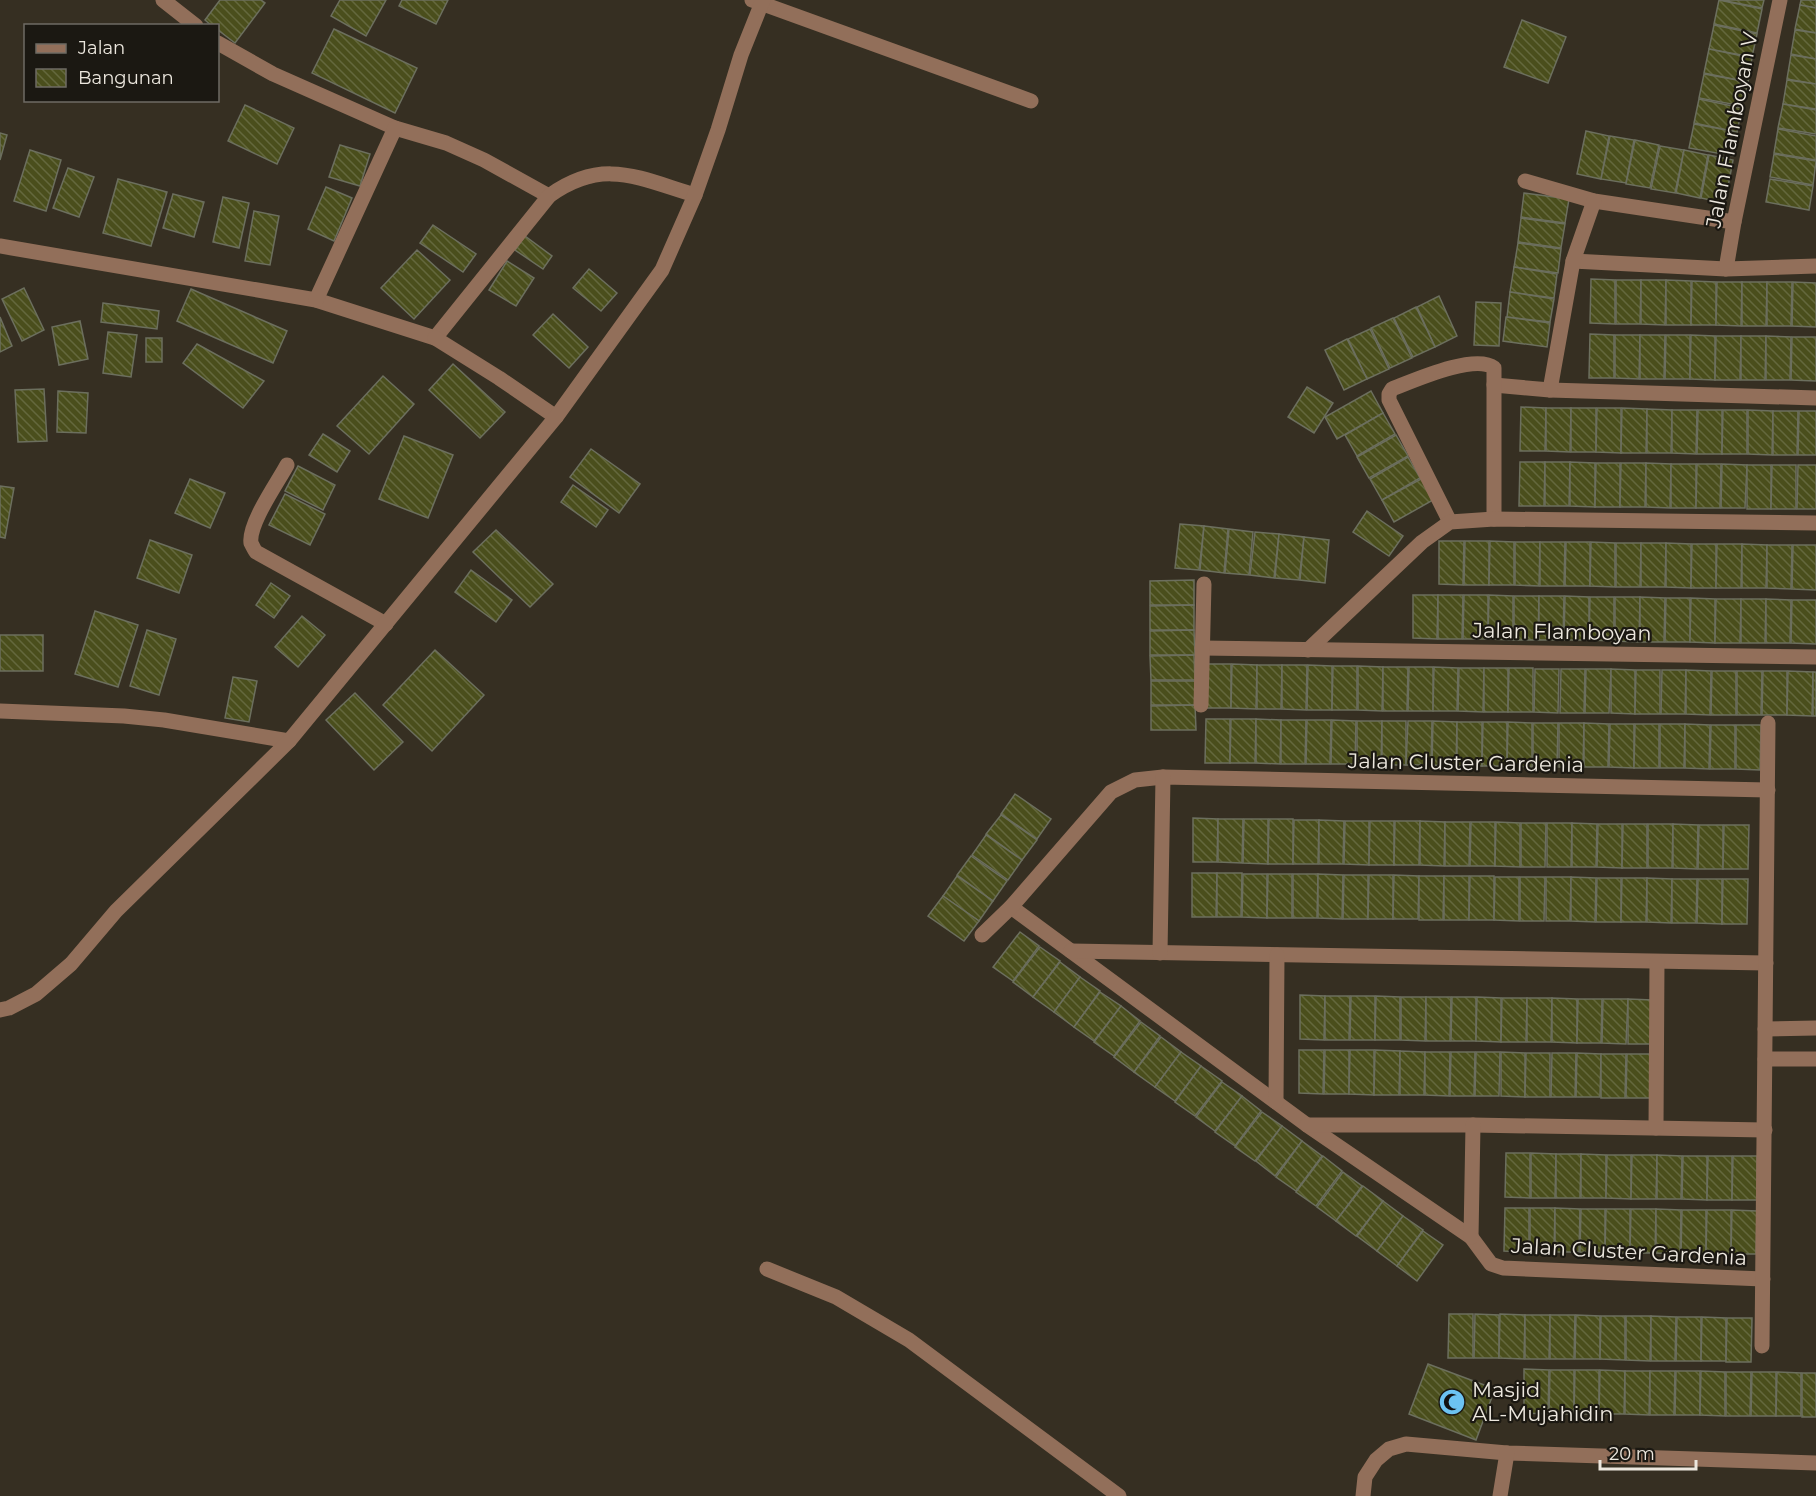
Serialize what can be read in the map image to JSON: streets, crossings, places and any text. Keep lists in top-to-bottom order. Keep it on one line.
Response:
{"streets":{"street":["Jalan Flamboyan V","Jalan Flamboyan","Jalan Cluster Gardenia"]},"places":{"mosque":["Masjid AL-Mujahidin"]},"legend":["Jalan","Bangunan"],"scale_bar":"20 m"}
